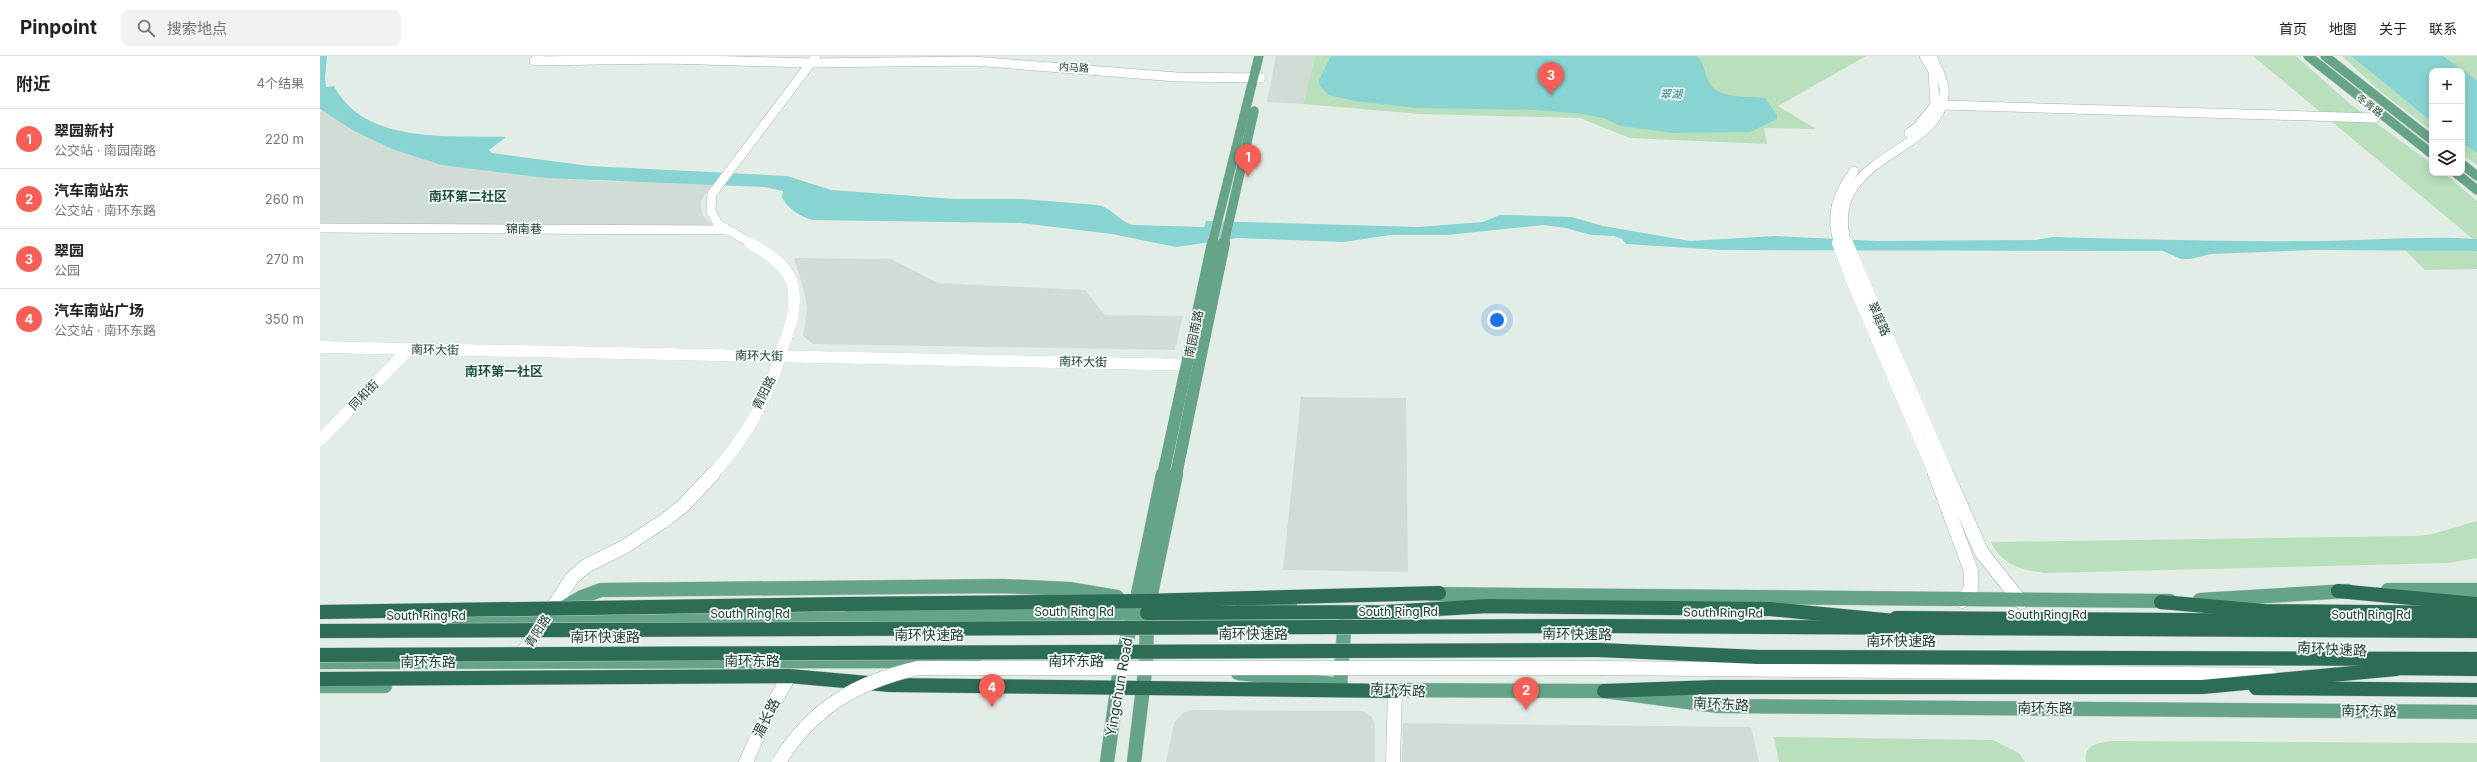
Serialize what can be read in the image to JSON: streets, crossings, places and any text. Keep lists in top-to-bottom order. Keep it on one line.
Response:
{"streets":{"highway":["South Ring Rd","南环快速路"],"main road":["冬青路","南园南路","南环东路","Yingchun Road"],"street":["内马路","锦南巷","翠庭路","南环大街","青阳路","同和街","湄长路"]},"crossings":[["内马路","南园南路"],["内马路","青阳路"],["锦南巷","青阳路"],["南园南路","南环大街"],["南园南路","Yingchun Road"],["南环大街","青阳路"],["南环大街","同和街"],["青阳路","南环东路"],["南环东路","Yingchun Road"]],"districts":["南环第二社区","南环第一社区"],"water":["翠湖"],"page":{"header":"Pinpoint","search":"搜索地点","nav":["首页","地图","关于","联系"],"heading":["附近","4个结果"],"pins":["3","1","4","2"],"map_buttons":["+","−"],"list":[{"mark":"1","name":"翠园新村","note":"公交站 · 南园南路","value":"220 m"},{"mark":"2","name":"汽车南站东","note":"公交站 · 南环东路","value":"260 m"},{"mark":"3","name":"翠园","note":"公园","value":"270 m"},{"mark":"4","name":"汽车南站广场","note":"公交站 · 南环东路","value":"350 m"}]}}
